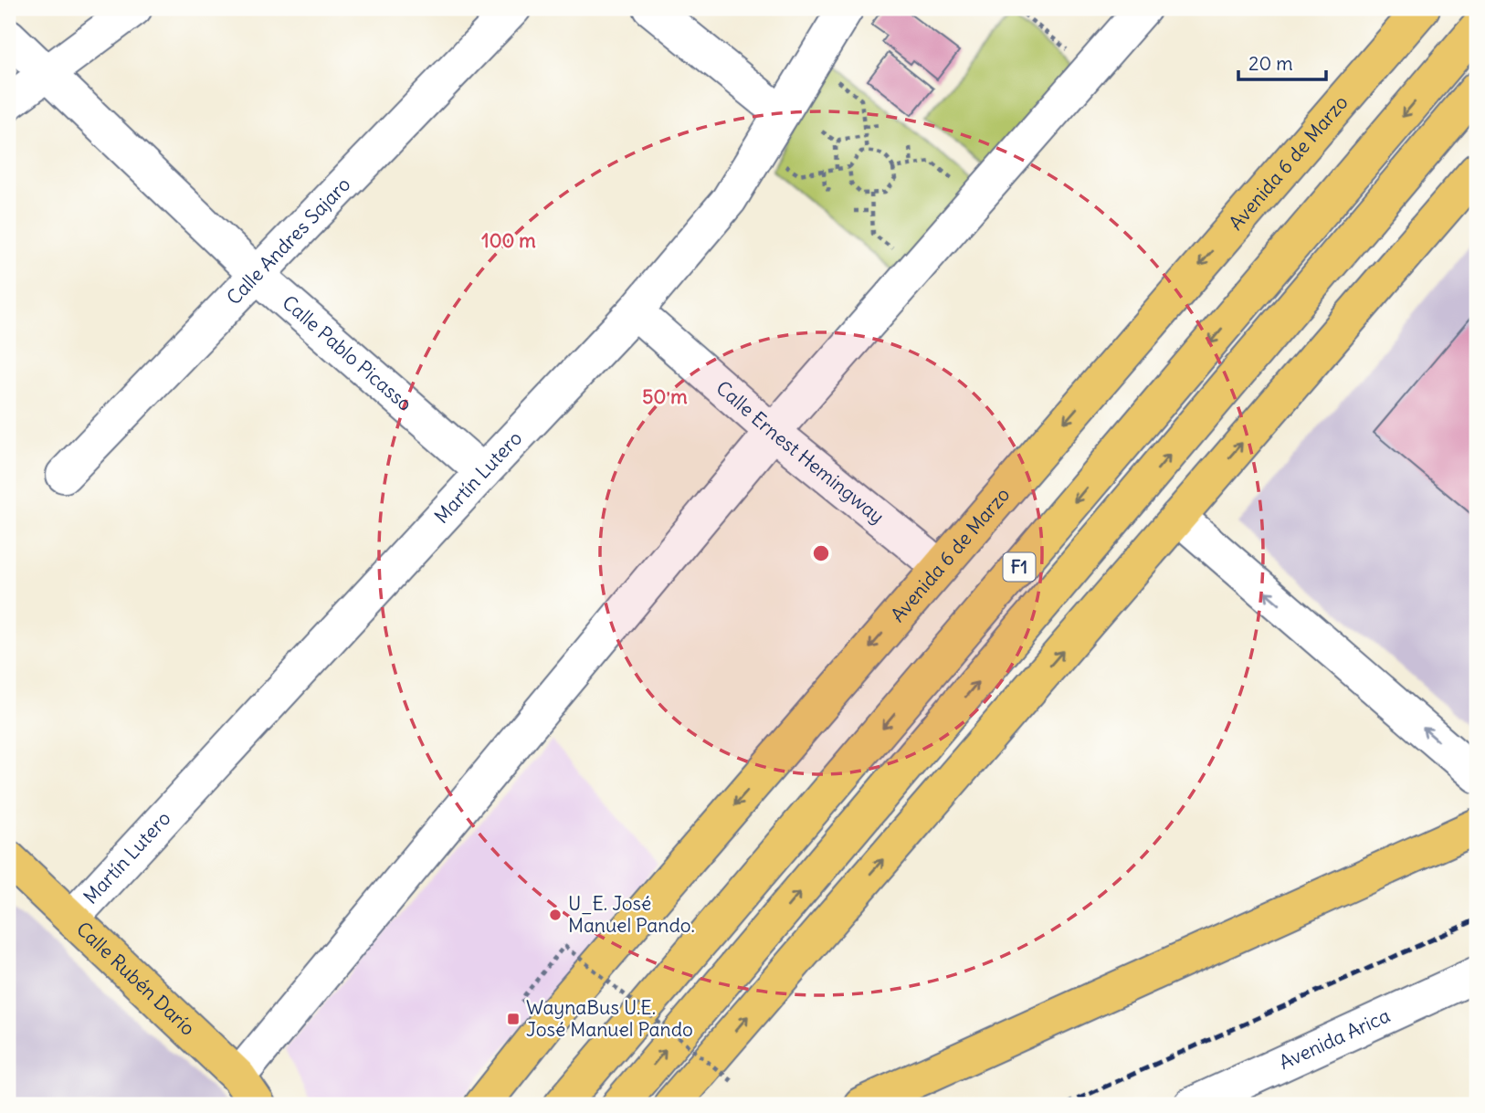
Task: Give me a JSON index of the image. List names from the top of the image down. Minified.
{"streets":{"main road":["Avenida 6 de Marzo","F1","Calle Rubén Darío"],"street":["Calle Andres Sajaro","Calle Pablo Picasso","Calle Ernest Hemingway","Martín Lutero","Avenida Arica"]},"crossings":[["Avenida 6 de Marzo","Calle Ernest Hemingway"],["Calle Andres Sajaro","Calle Pablo Picasso"],["Calle Pablo Picasso","Martín Lutero"],["Calle Ernest Hemingway","Martín Lutero"],["Martín Lutero","Calle Rubén Darío"]],"places":{"other":["U_E. José Manuel Pando."],"transit":["WaynaBus U.E. José Manuel Pando"]},"scale_bar":"20 m","rings":["100 m","50 m"]}
